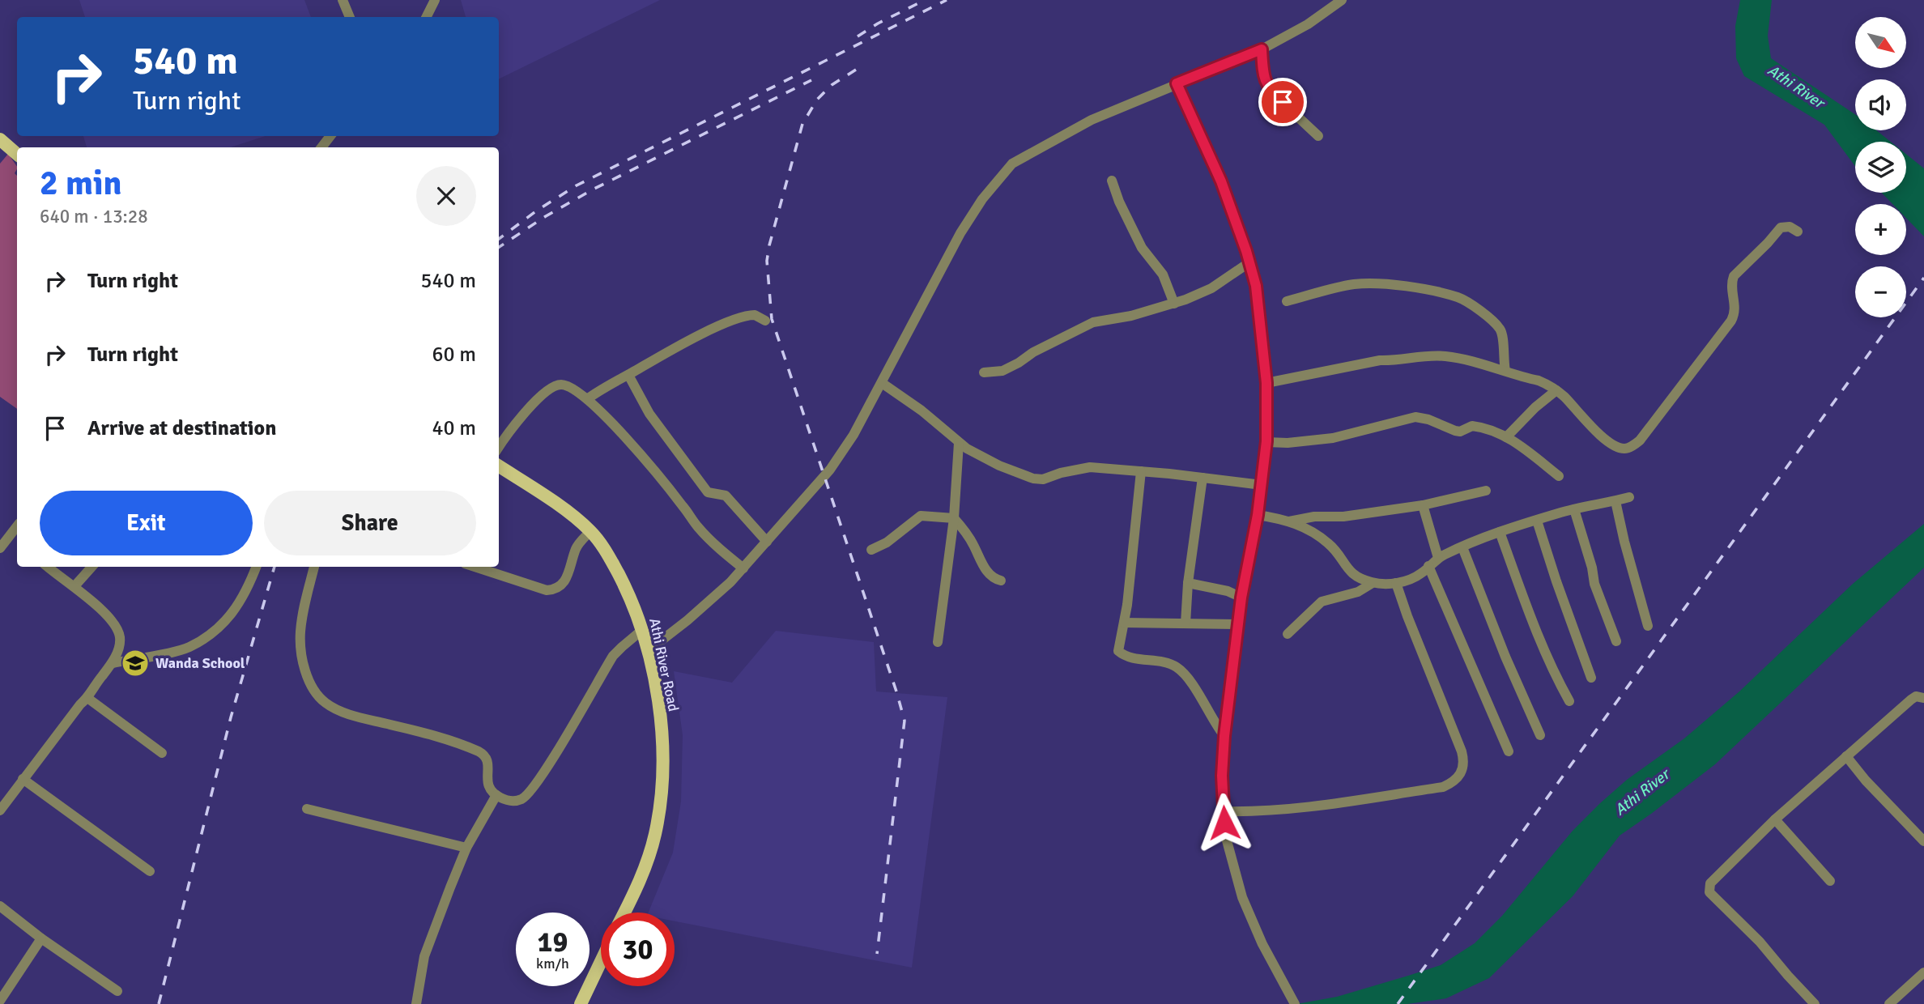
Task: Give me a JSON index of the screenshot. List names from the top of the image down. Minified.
{"streets":{"main road":["Athi River Road"]},"water":["Athi River"],"places":{"school or university":["Wanda School"]},"north":"bottom right","page":{"map_buttons":["+","−"],"turn":["540 m","Turn right"],"heading":["2 min","640 m · 13:28"],"list":[{"name":"Turn right","value":"540 m"},{"name":"Turn right","value":"60 m"},{"name":"Arrive at destination","value":"40 m"}],"buttons":["Exit","Share"],"speed":"19 km/h","limit":"30"}}
